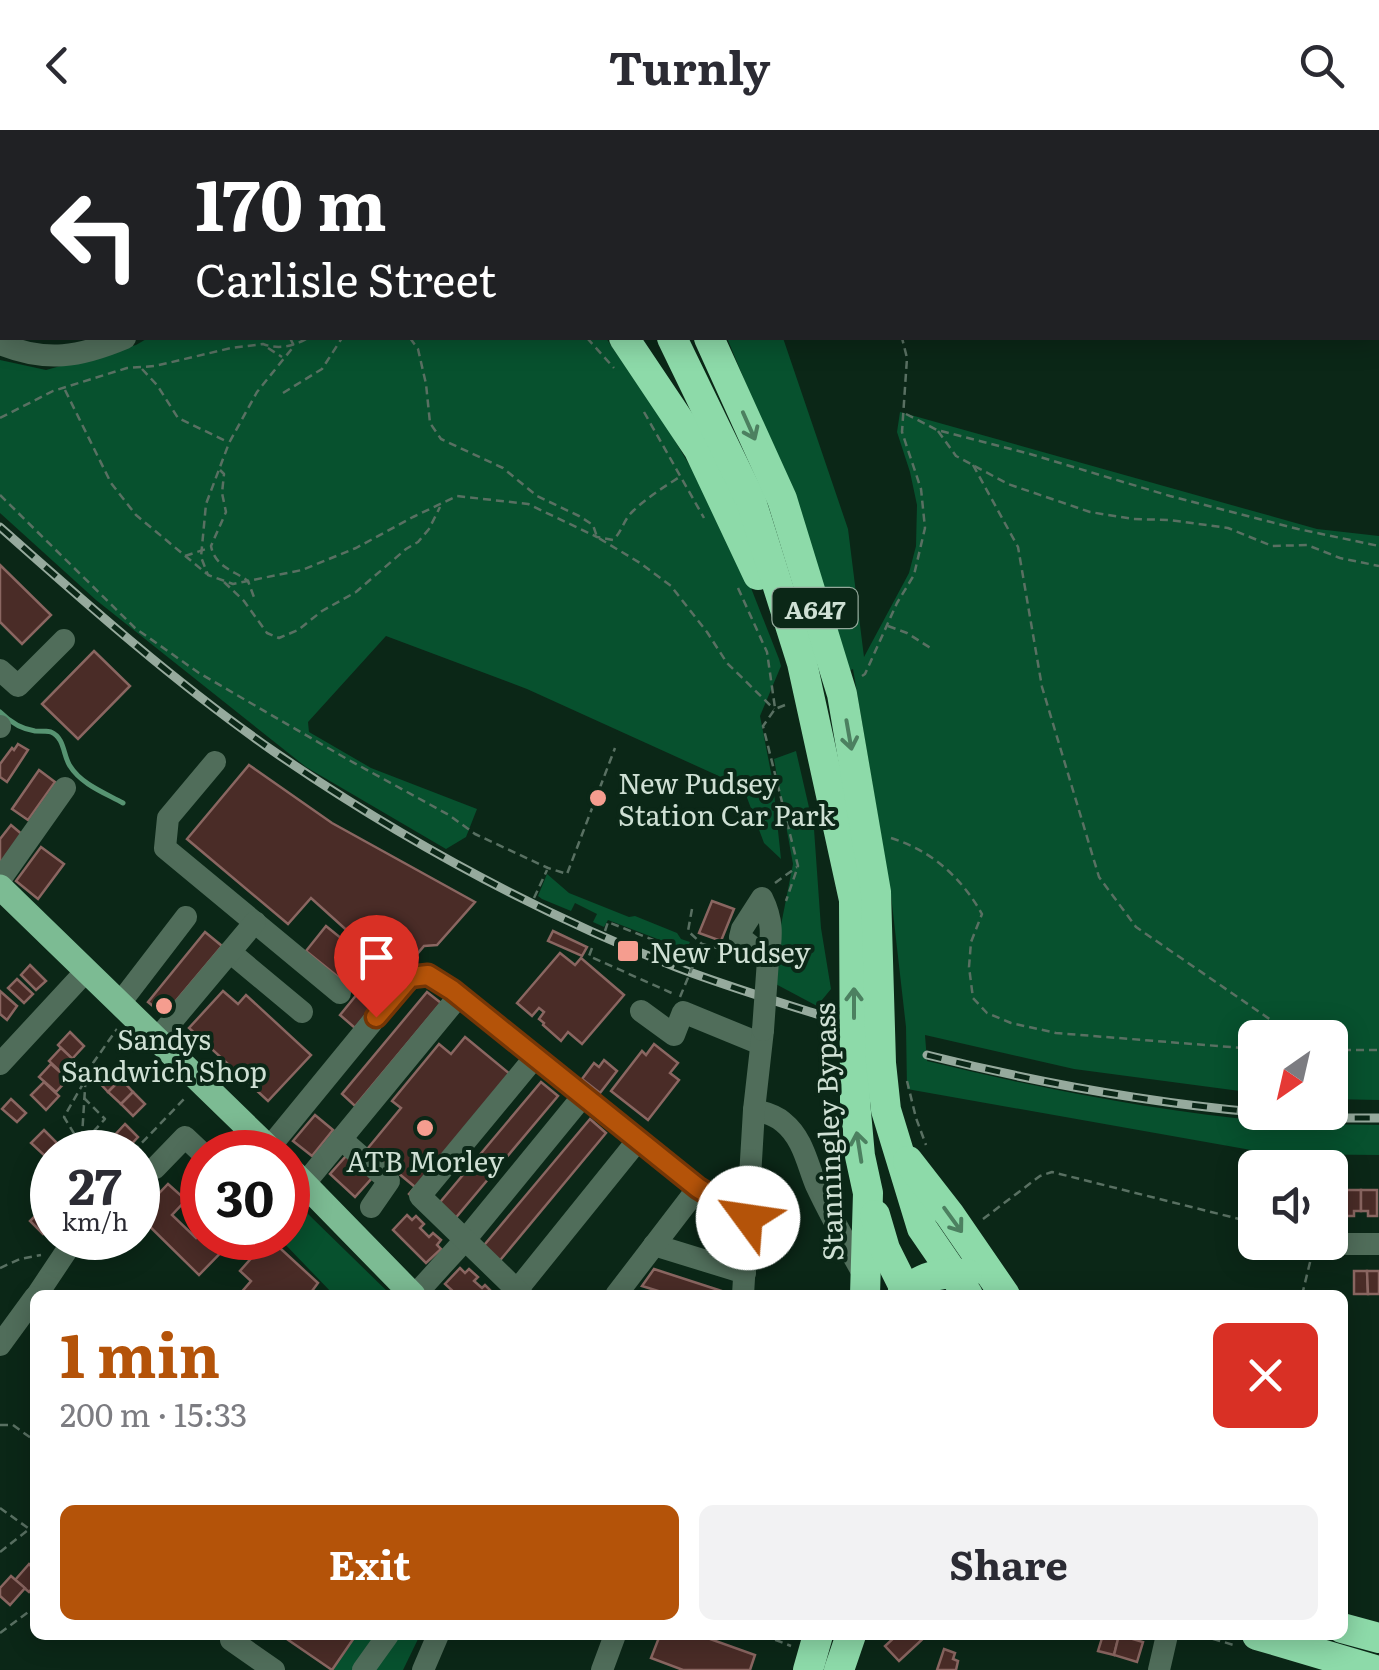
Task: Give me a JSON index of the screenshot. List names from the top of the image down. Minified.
{"streets":{"highway":["A647","Stanningley Bypass"]},"crossings":[["A647","Stanningley Bypass"]],"places":{"other":["New Pudsey Station Car Park","Sandys Sandwich Shop","ATB Morley"],"transit":["New Pudsey"]},"north":"bottom left","page":{"header":"Turnly","turn":["170 m","Carlisle Street"],"speed":"27 km/h","limit":"30","heading":["1 min","200 m · 15:33"],"buttons":["Exit","Share"]}}
